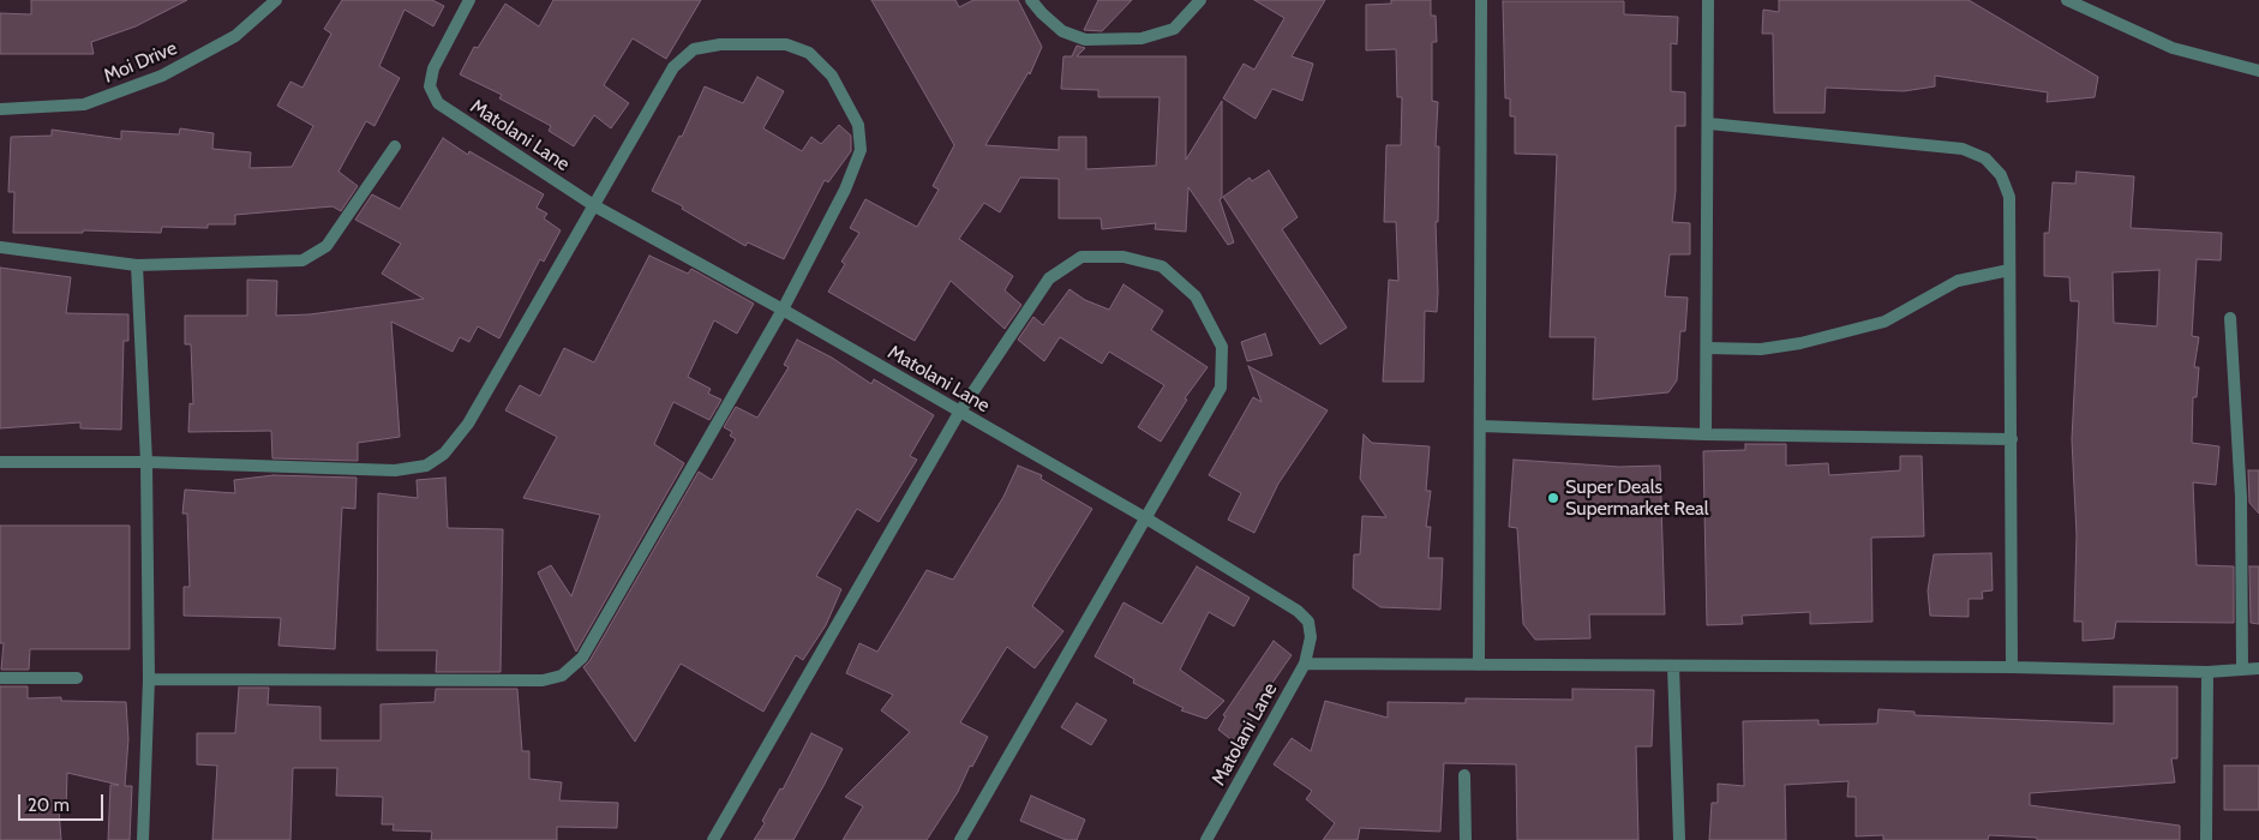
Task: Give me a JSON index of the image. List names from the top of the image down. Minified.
{"streets":{"street":["Moi Drive","Matolani Lane"]},"places":["Super Deals Supermarket Real"],"scale_bar":"20 m"}
